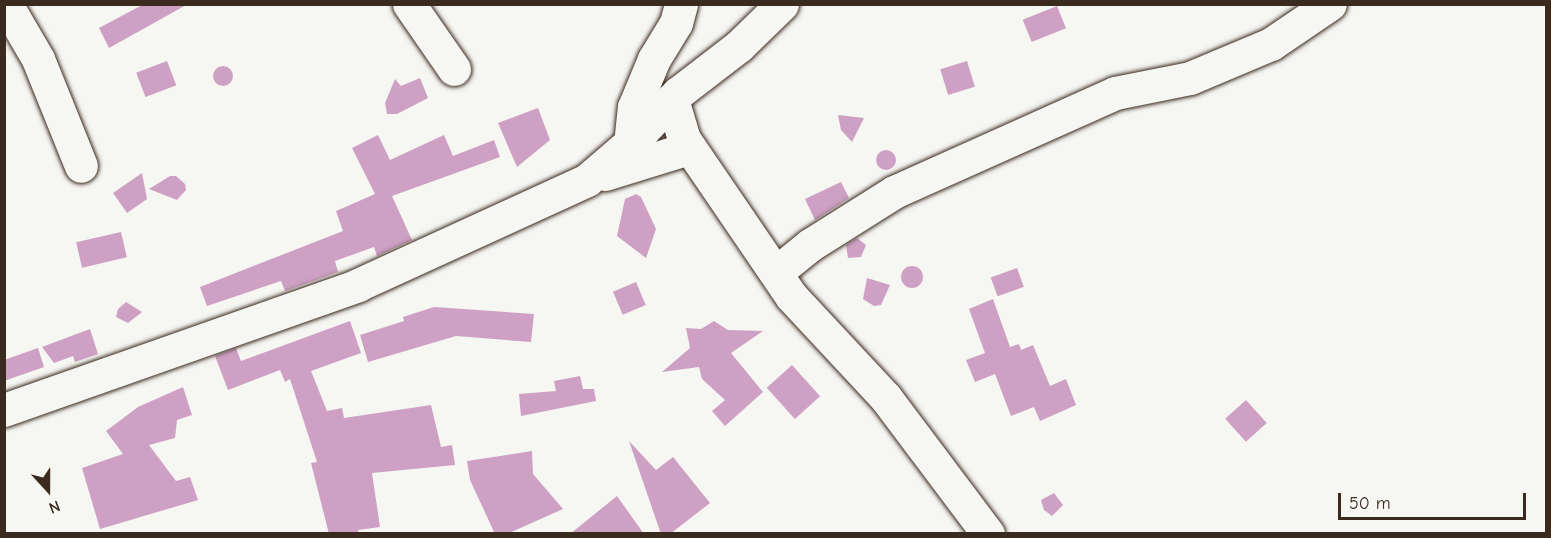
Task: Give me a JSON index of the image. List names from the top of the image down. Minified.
{"scale_bar":"50 m","north":"bottom"}
